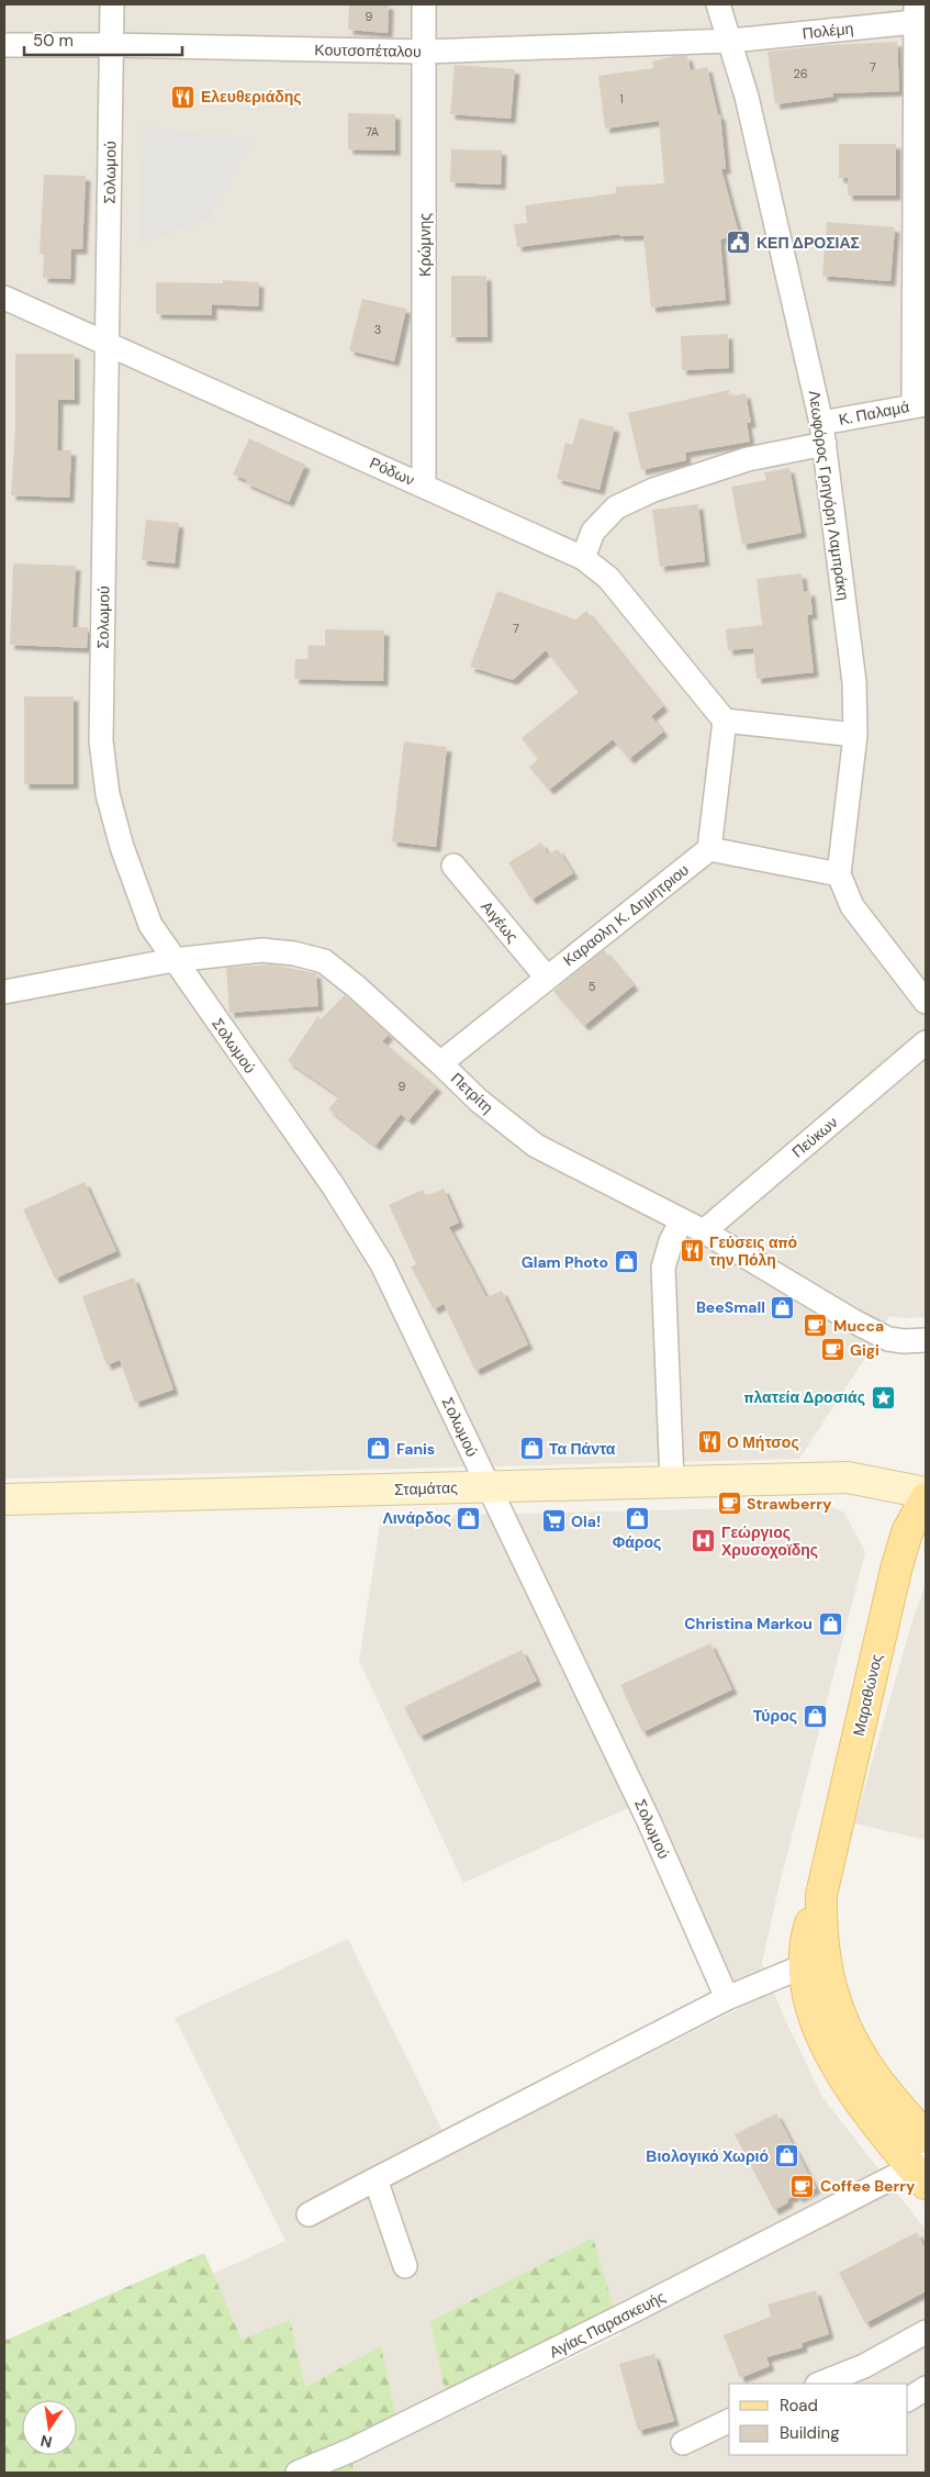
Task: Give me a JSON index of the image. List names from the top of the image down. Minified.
{"streets":{"main road":["Μαραθώνος"],"street":["Πολέμη","Κουτσοπέταλου","Σολωμού","Κρώμνης","Κ. Παλαμά","Ρόδων","Λεωφόρος Γρηγόρη Λαμπράκη","Καραολη Κ. Δημητριου","Αιγέως","Πετρίτη","Πεύκων","Σταμάτας","Αγίας Παρασκευής"]},"crossings":[["Πολέμη","Κουτσοπέταλου"],["Πολέμη","Λεωφόρος Γρηγόρη Λαμπράκη"],["Κουτσοπέταλου","Σολωμού"],["Κουτσοπέταλου","Κρώμνης"],["Κουτσοπέταλου","Λεωφόρος Γρηγόρη Λαμπράκη"],["Σολωμού","Ρόδων"],["Σολωμού","Πετρίτη"],["Σολωμού","Σταμάτας"],["Κρώμνης","Ρόδων"],["Κ. Παλαμά","Ρόδων"],["Κ. Παλαμά","Λεωφόρος Γρηγόρη Λαμπράκη"],["Καραολη Κ. Δημητριου","Αιγέως"],["Καραολη Κ. Δημητριου","Πετρίτη"],["Πετρίτη","Πεύκων"],["Μαραθώνος","Αγίας Παρασκευής"]],"places":{"restaurant":["Ελευθεριάδης","Γεύσεις από την Πόλη","Ο Μήτσος"],"public building":["ΚΕΠ ΔΡΟΣΙΑΣ"],"shop":["Glam Photo","BeeSmall","Fanis","Τα Πάντα","Λινάρδος","Φάρος","Christina Markou","Τύρος","Βιολογικό Χωριό"],"cafe":["Mucca","Gigi","Strawberry","Coffee Berry"],"place":["πλατεία Δροσιάς"],"supermarket":["Ola!"],"hospital":["Γεώργιος Χρυσοχοϊδης"]},"house_numbers":["9","7","26","1","7A","3","7","5","9"],"legend":["Road","Building"],"scale_bar":"50 m","north":"bottom"}
